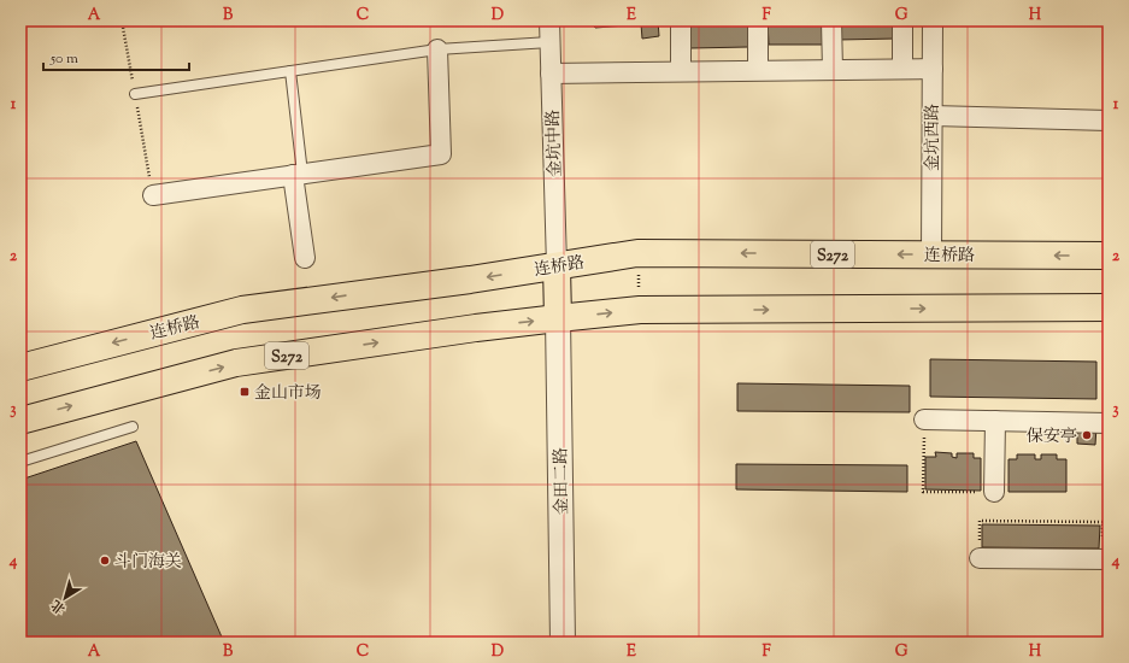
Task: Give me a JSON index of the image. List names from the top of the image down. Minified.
{"streets":{"main road":["S272","连桥路"],"street":["金坑西路","金坑中路","金田二路"]},"crossings":[["金坑西路","连桥路"],["金坑中路","连桥路"],["S272","金田二路"]],"places":{"transit":["金山市场"],"other":["保安亭","斗门海关"]},"scale_bar":"50 m","north":"bottom left","grid":{"columns":["A","B","C","D","E","F","G","H"],"rows":["1","2","3","4"]}}
